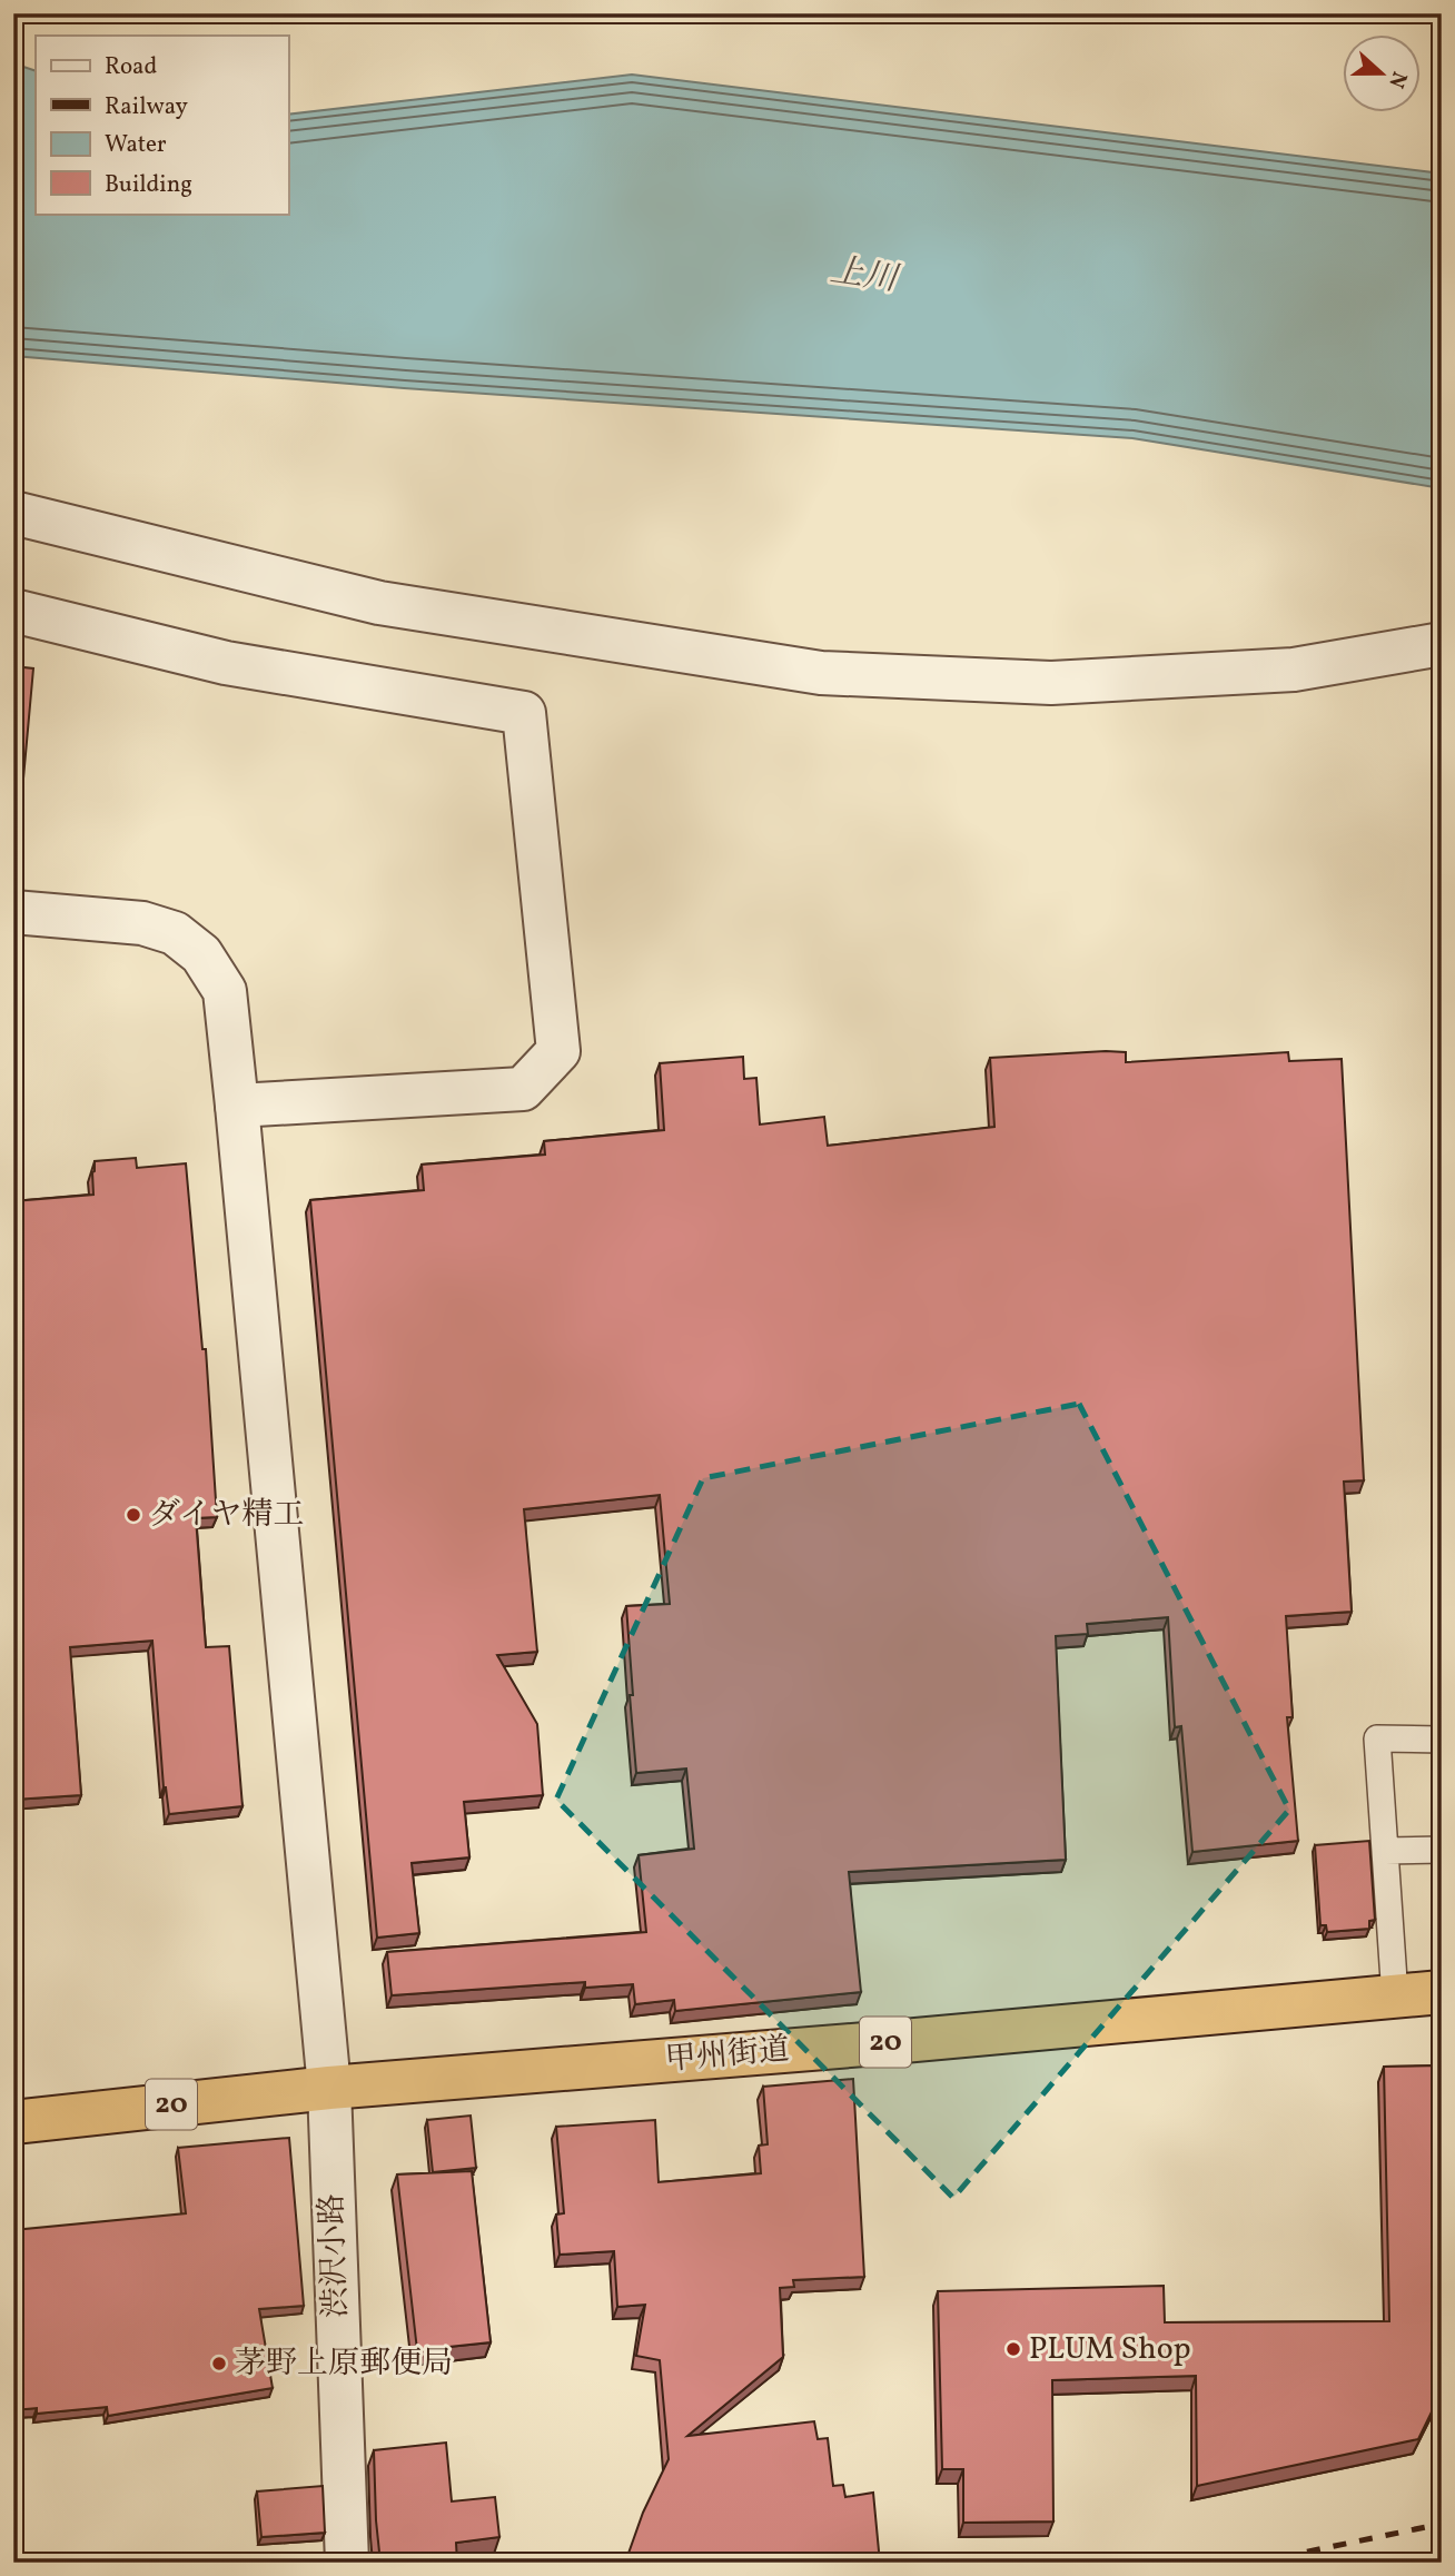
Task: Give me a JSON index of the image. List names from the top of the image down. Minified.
{"streets":{"highway":["20","甲州街道"],"street":["渋沢小路"]},"crossings":[["甲州街道","渋沢小路"]],"water":["上川"],"places":["ダイヤ精工","PLUM Shop","茅野上原郵便局"],"legend":["Road","Railway","Water","Building"],"north":"right"}
